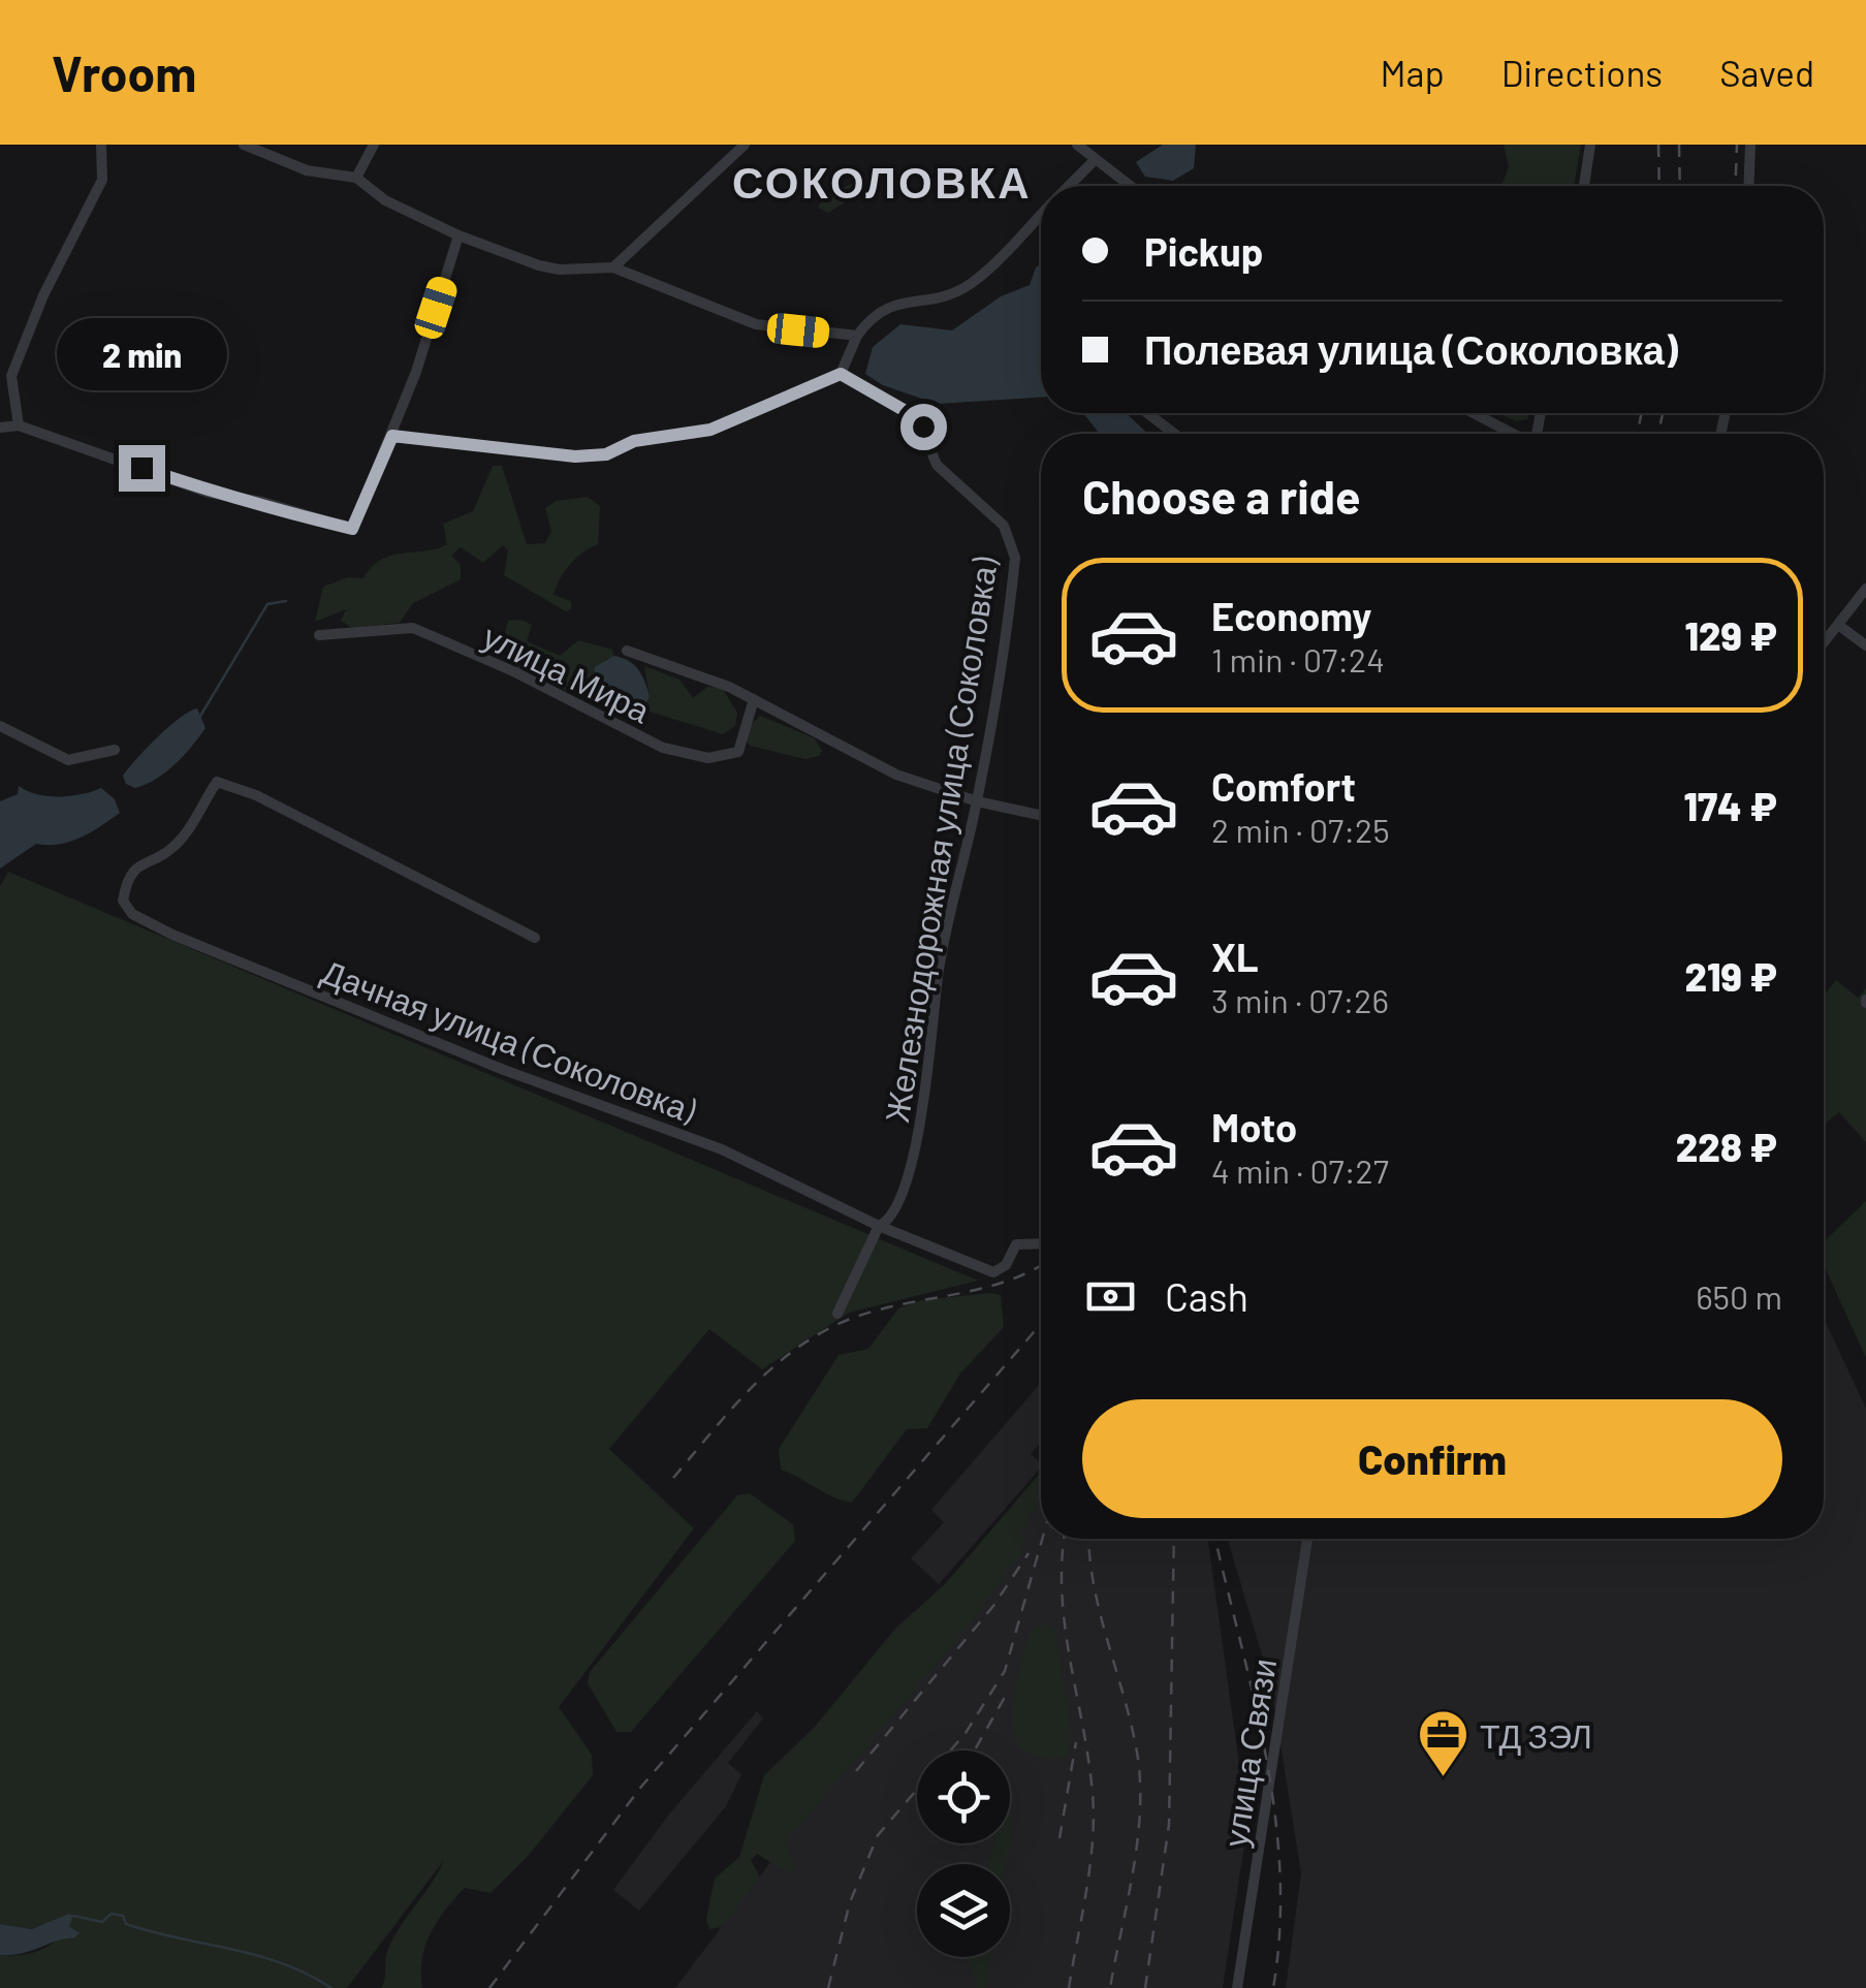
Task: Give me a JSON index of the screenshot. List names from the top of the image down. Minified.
{"streets":{"street":["улица Мира","Железнодорожная улица (Соколовка)","Дачная улица (Соколовка)","улица Связи"]},"crossings":[["улица Мира","Железнодорожная улица (Соколовка)"],["Железнодорожная улица (Соколовка)","Дачная улица (Соколовка)"]],"districts":["СОКОЛОВКА"],"places":{"office":["ТД ЗЭЛ"]},"page":{"header":"Vroom","nav":["Map","Directions","Saved"],"banner":["Pickup","Полевая улица (Соколовка)"],"bubble":"2 min","heading":"Choose a ride","list":[{"name":"Economy","note":"1 min · 07:24","value":"129 ₽"},{"name":"Comfort","note":"2 min · 07:25","value":"174 ₽"},{"name":"XL","note":"3 min · 07:26","value":"219 ₽"},{"name":"Moto","note":"4 min · 07:27","value":"228 ₽"}],"pay":["Cash","650 m"],"buttons":"Confirm"}}
